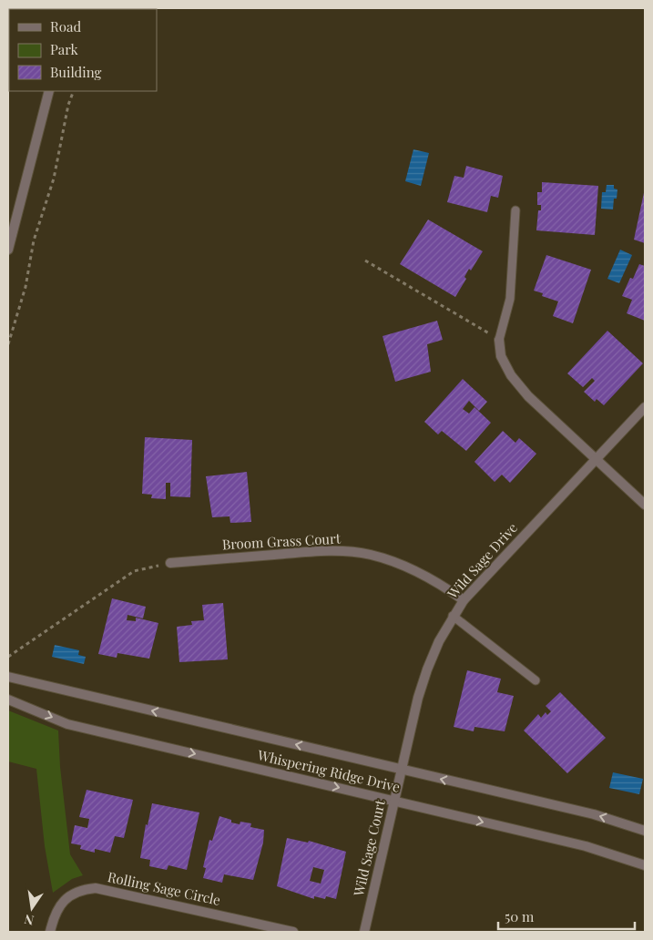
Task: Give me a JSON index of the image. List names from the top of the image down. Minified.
{"streets":{"street":["Broom Grass Court","Wild Sage Drive","Whispering Ridge Drive","Wild Sage Court","Rolling Sage Circle"]},"crossings":[["Broom Grass Court","Wild Sage Drive"],["Wild Sage Drive","Whispering Ridge Drive"],["Wild Sage Drive","Wild Sage Court"],["Whispering Ridge Drive","Wild Sage Court"]],"legend":["Road","Park","Building"],"scale_bar":"50 m","north":"bottom"}
